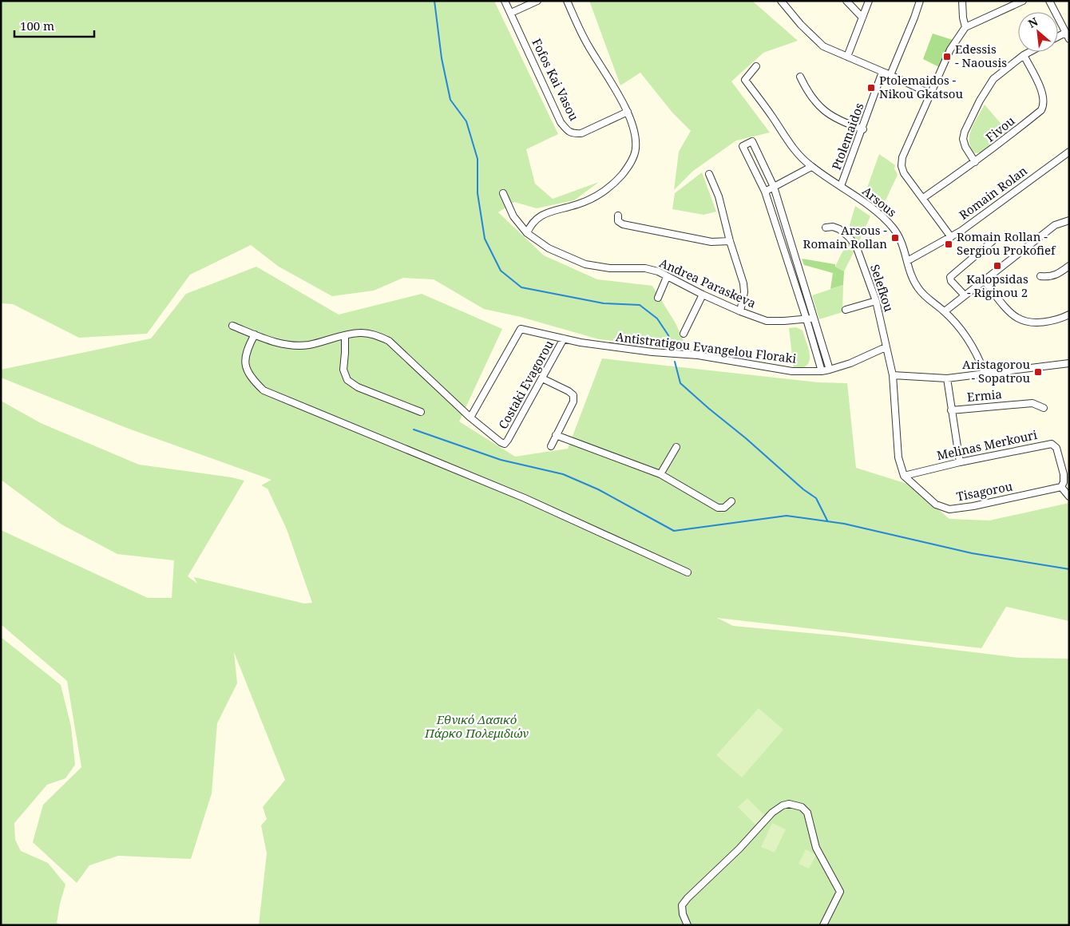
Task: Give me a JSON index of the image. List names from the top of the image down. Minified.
{"streets":{"street":["Fofos Kai Vasou","Fivou","Ptolemaidos","Romain Rolan","Arsous","Andrea Paraskeva","Selefkou","Antistratigou Evangelou Floraki","Costaki Evagorou","Ermia","Melinas Merkouri","Tisagorou"]},"crossings":[["Ptolemaidos","Arsous"],["Romain Rolan","Arsous"],["Selefkou","Antistratigou Evangelou Floraki"],["Antistratigou Evangelou Floraki","Costaki Evagorou"],["Melinas Merkouri","Tisagorou"]],"parks":["Εθνικό Δασικό Πάρκο Πολεμιδιών"],"places":{"transit":["Edessis - Naousis","Ptolemaidos - Nikou Gkatsou","Arsous - Romain Rollan","Romain Rollan - Sergiou Prokofief","Kalopsidas - Riginou 2","Aristagorou - Sopatrou"]},"scale_bar":"100 m","north":"top left"}
